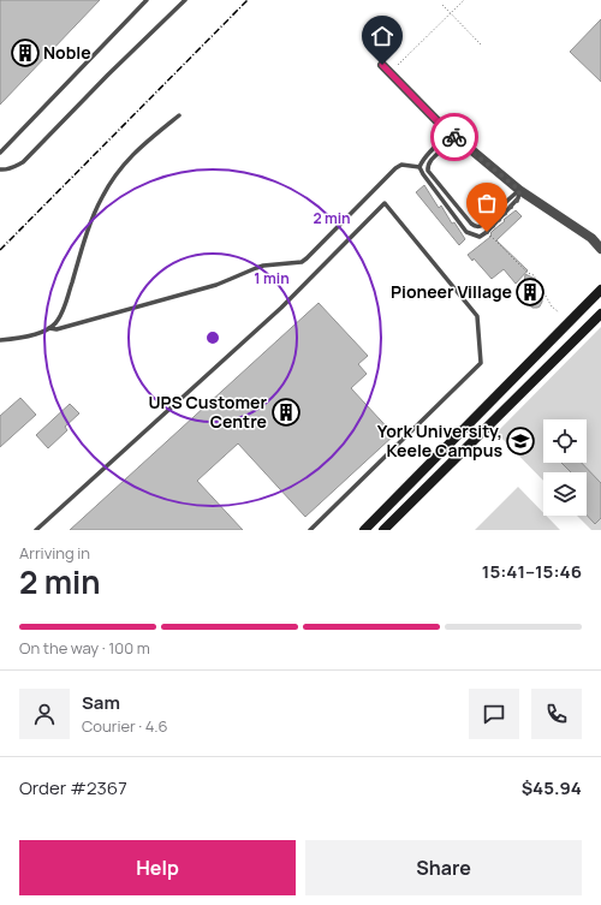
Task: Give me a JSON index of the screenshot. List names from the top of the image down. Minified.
{"places":{"building":["Noble","Pioneer Village","UPS Customer Centre"],"school or university":["York University, Keele Campus"]},"page":{"heading":["2 min","Arriving in","15:41–15:46"],"panel":["Sam","Courier · 4.6","Order #2367","$45.94"],"bar":"On the way · 100 m","buttons":["Help","Share"]},"rings":["2 min","1 min"]}
